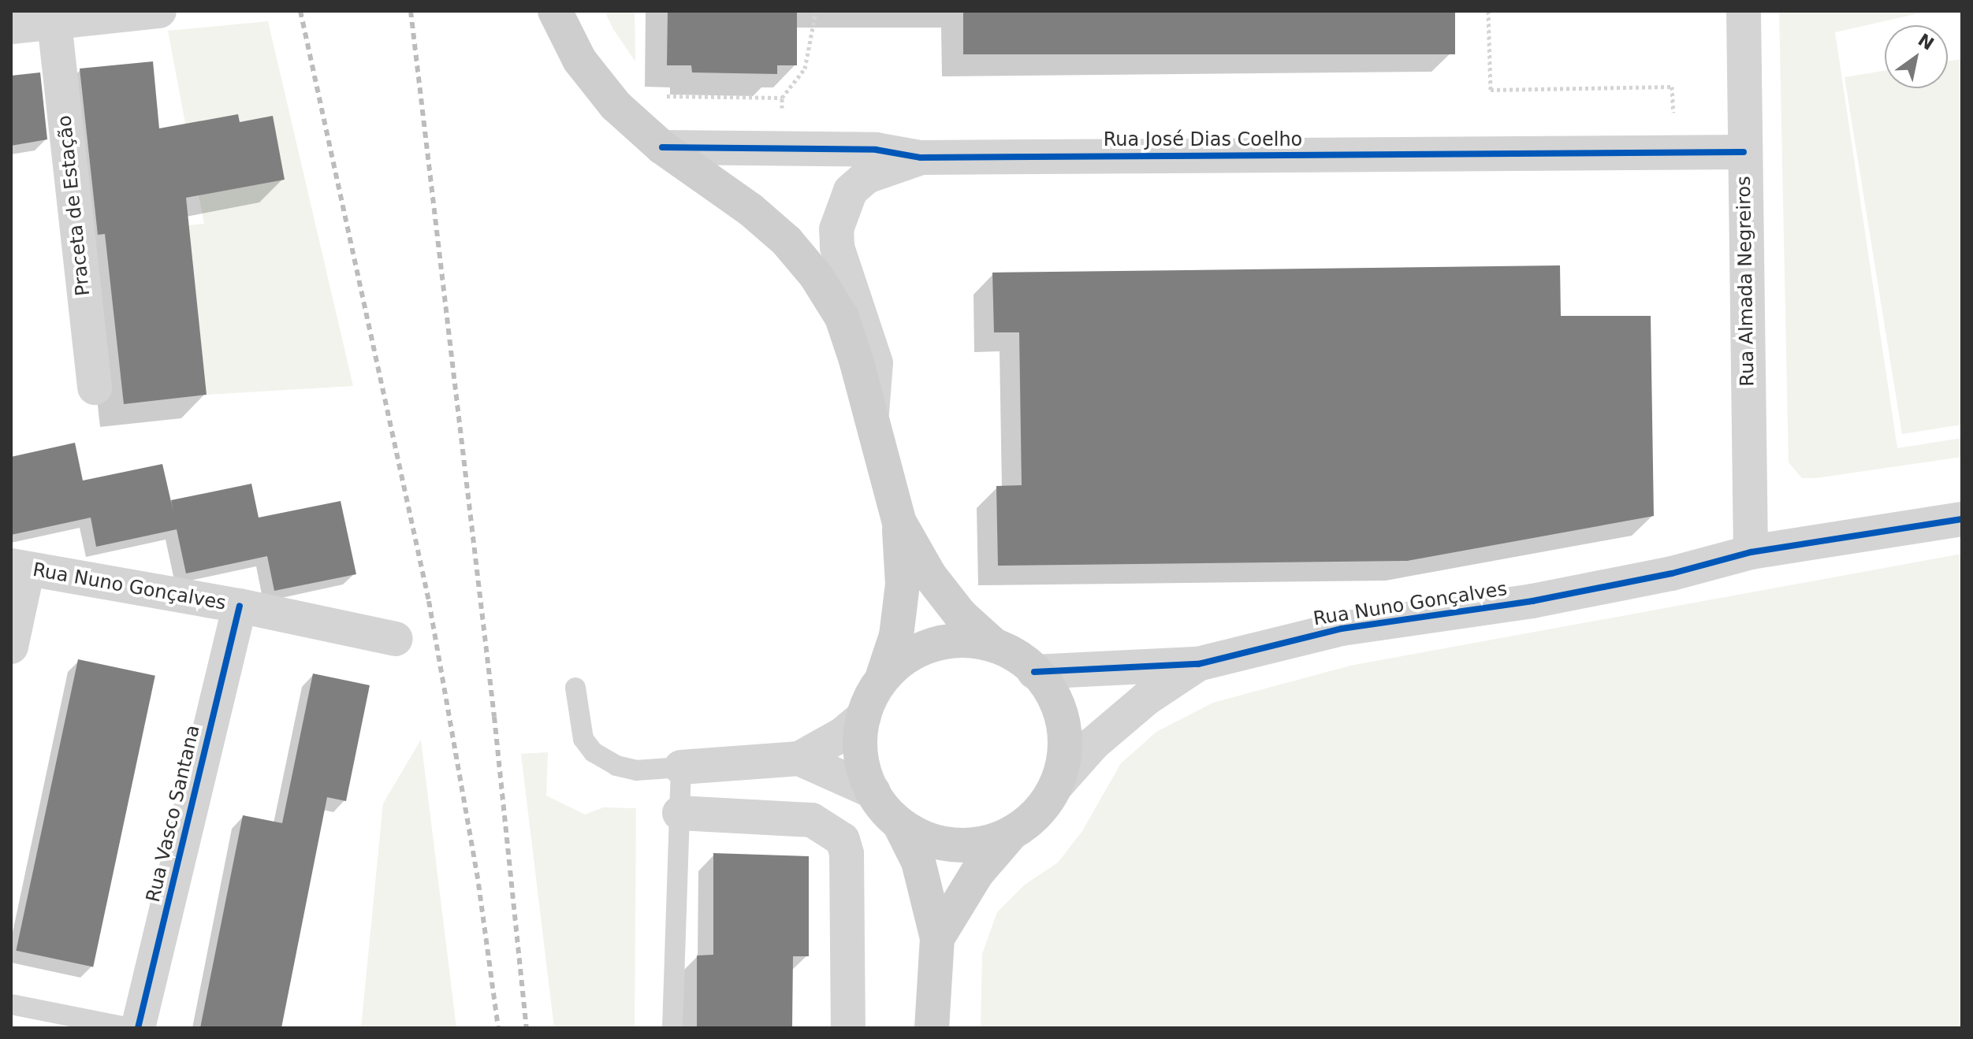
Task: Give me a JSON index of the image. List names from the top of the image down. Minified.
{"streets":{"street":["Rua José Dias Coelho","Praceta de Estação","Rua Almada Negreiros","Rua Nuno Gonçalves","Rua Vasco Santana"]},"crossings":[["Rua José Dias Coelho","Rua Almada Negreiros"],["Rua Almada Negreiros","Rua Nuno Gonçalves"],["Rua Nuno Gonçalves","Rua Vasco Santana"]],"north":"top right"}
